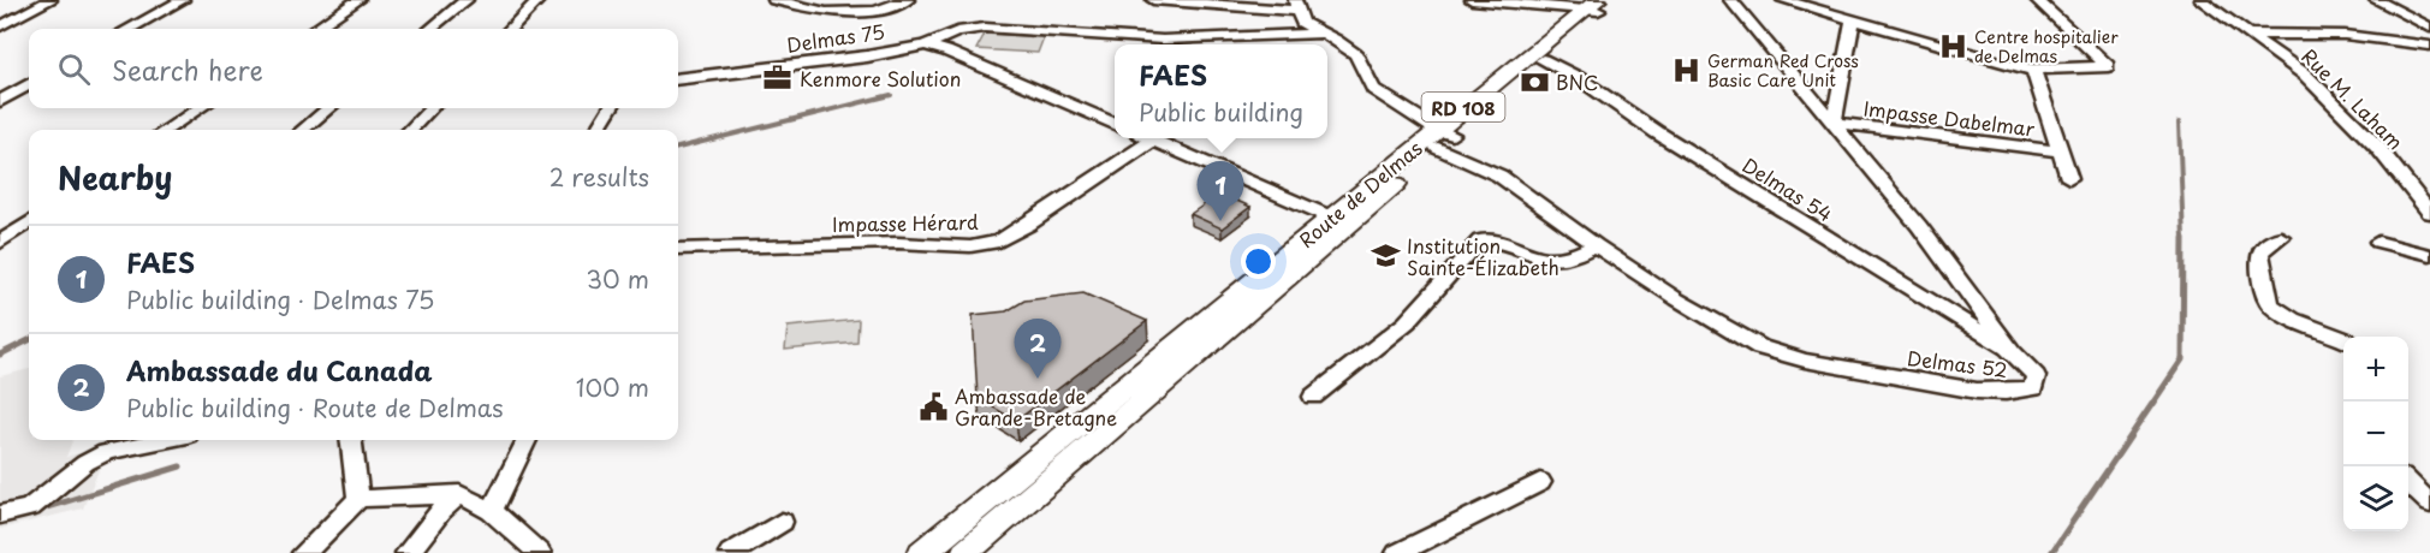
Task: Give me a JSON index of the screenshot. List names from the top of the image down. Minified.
{"streets":{"main road":["RD 108","Route de Delmas"],"street":["Delmas 75","Rue M. Laham","Impasse Dabelmar","Delmas 54","Impasse Hérard","Delmas 52"]},"crossings":[["Impasse Dabelmar","Delmas 52"],["Delmas 54","Route de Delmas"],["Delmas 54","Delmas 52"],["Route de Delmas","Delmas 52"]],"places":{"hospital":["Centre hospitalier de Delmas","German Red Cross Basic Care Unit"],"office":["Kenmore Solution"],"bank":["BNC"],"school or university":["Institution Sainte-Élizabeth"],"public building":["Ambassade de Grande-Bretagne"]},"page":{"search":"Search here","popup":["FAES","Public building"],"heading":["Nearby","2 results"],"pins":["1","2"],"list":[{"mark":"1","name":"FAES","note":"Public building · Delmas 75","value":"30 m"},{"mark":"2","name":"Ambassade du Canada","note":"Public building · Route de Delmas","value":"100 m"}],"map_buttons":["+","−"]}}
